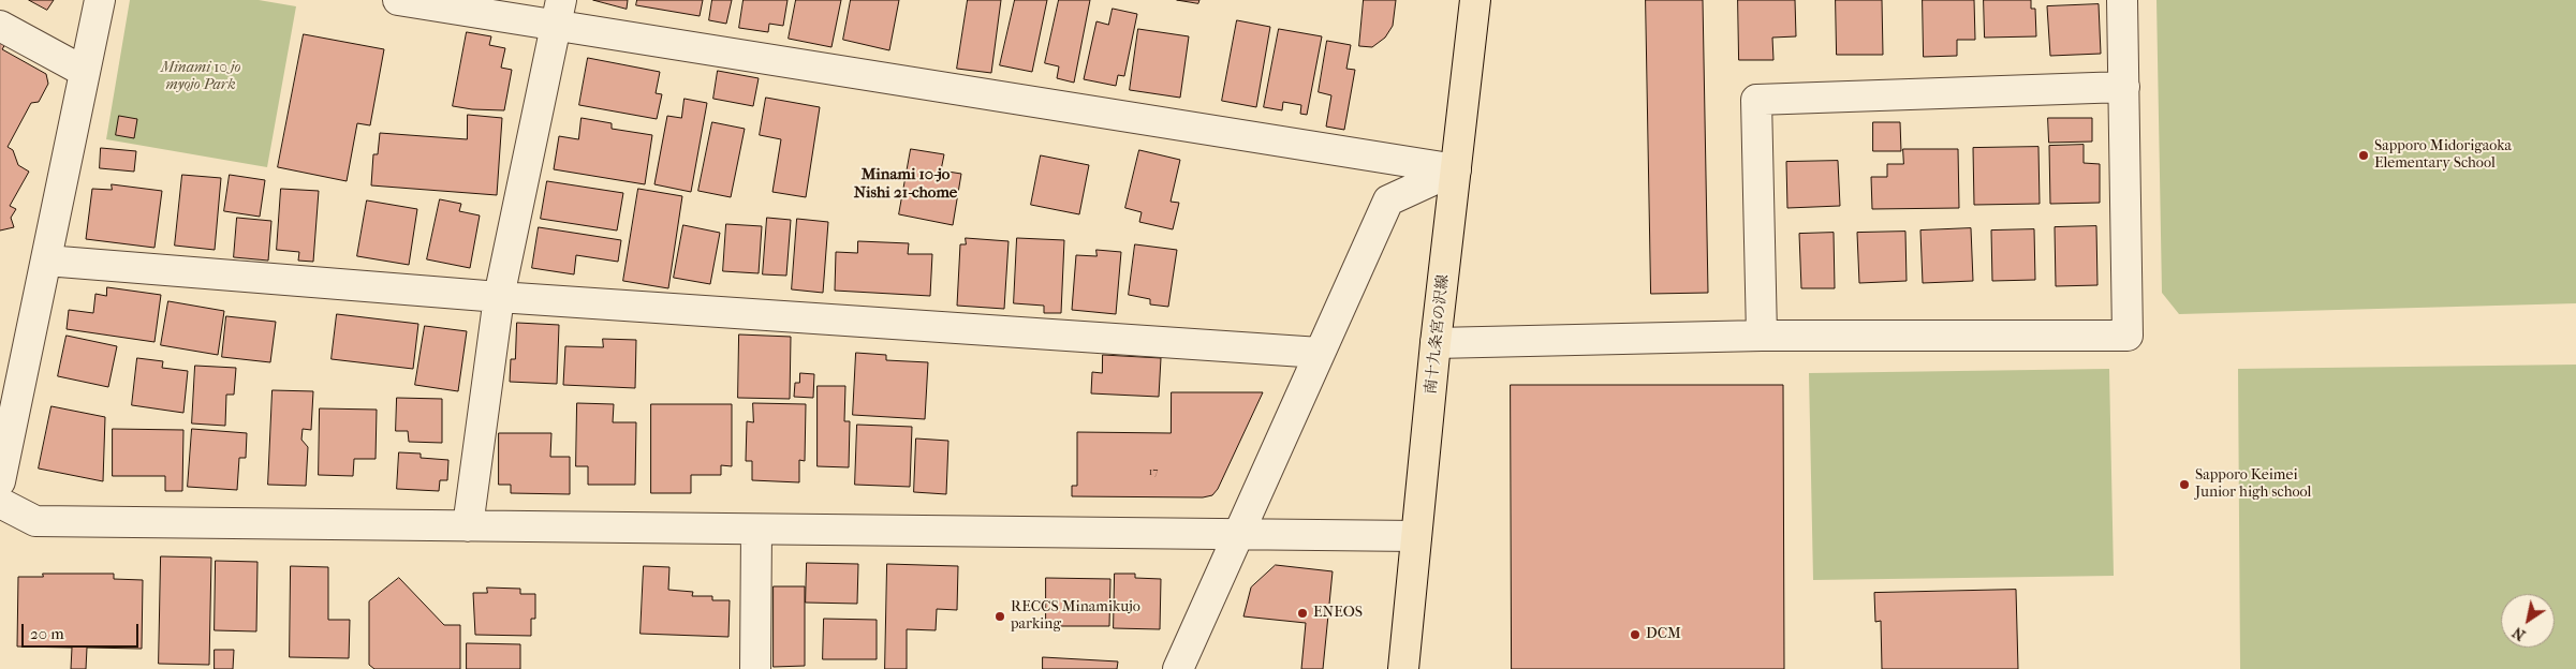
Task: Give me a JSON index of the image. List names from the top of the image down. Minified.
{"streets":{"main road":["南十九条宮の沢線"]},"districts":["Minami 10-jo Nishi 21-chome"],"parks":["Minami 10 jo myojo Park"],"places":["Sapporo Midorigaoka Elementary School","Sapporo Keimei Junior high school","ENEOS","RECCS Minamikujo parking","DCM"],"house_numbers":["17"],"scale_bar":"20 m","north":"bottom left"}
